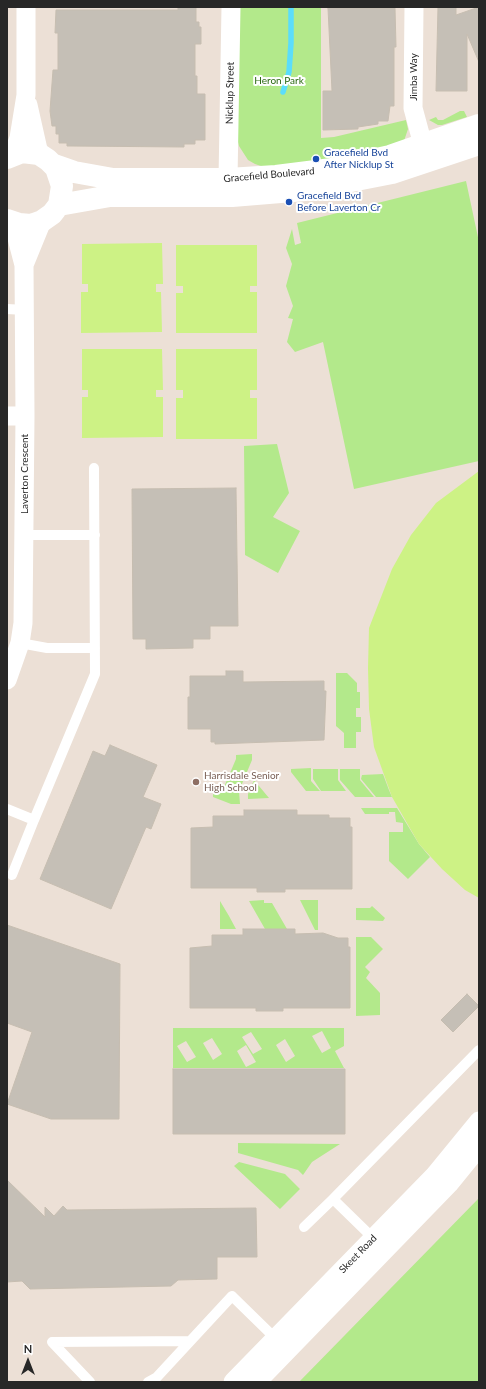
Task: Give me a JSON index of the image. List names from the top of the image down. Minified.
{"streets":{"street":["Jimba Way","Nicklup Street","Gracefield Boulevard","Laverton Crescent","Skeet Road"]},"crossings":[["Jimba Way","Gracefield Boulevard"],["Nicklup Street","Gracefield Boulevard"]],"parks":["Heron Park"],"places":["Gracefield Bvd After Nicklup St","Gracefield Bvd Before Laverton Cr","Harrisdale Senior High School"],"north":"top"}
